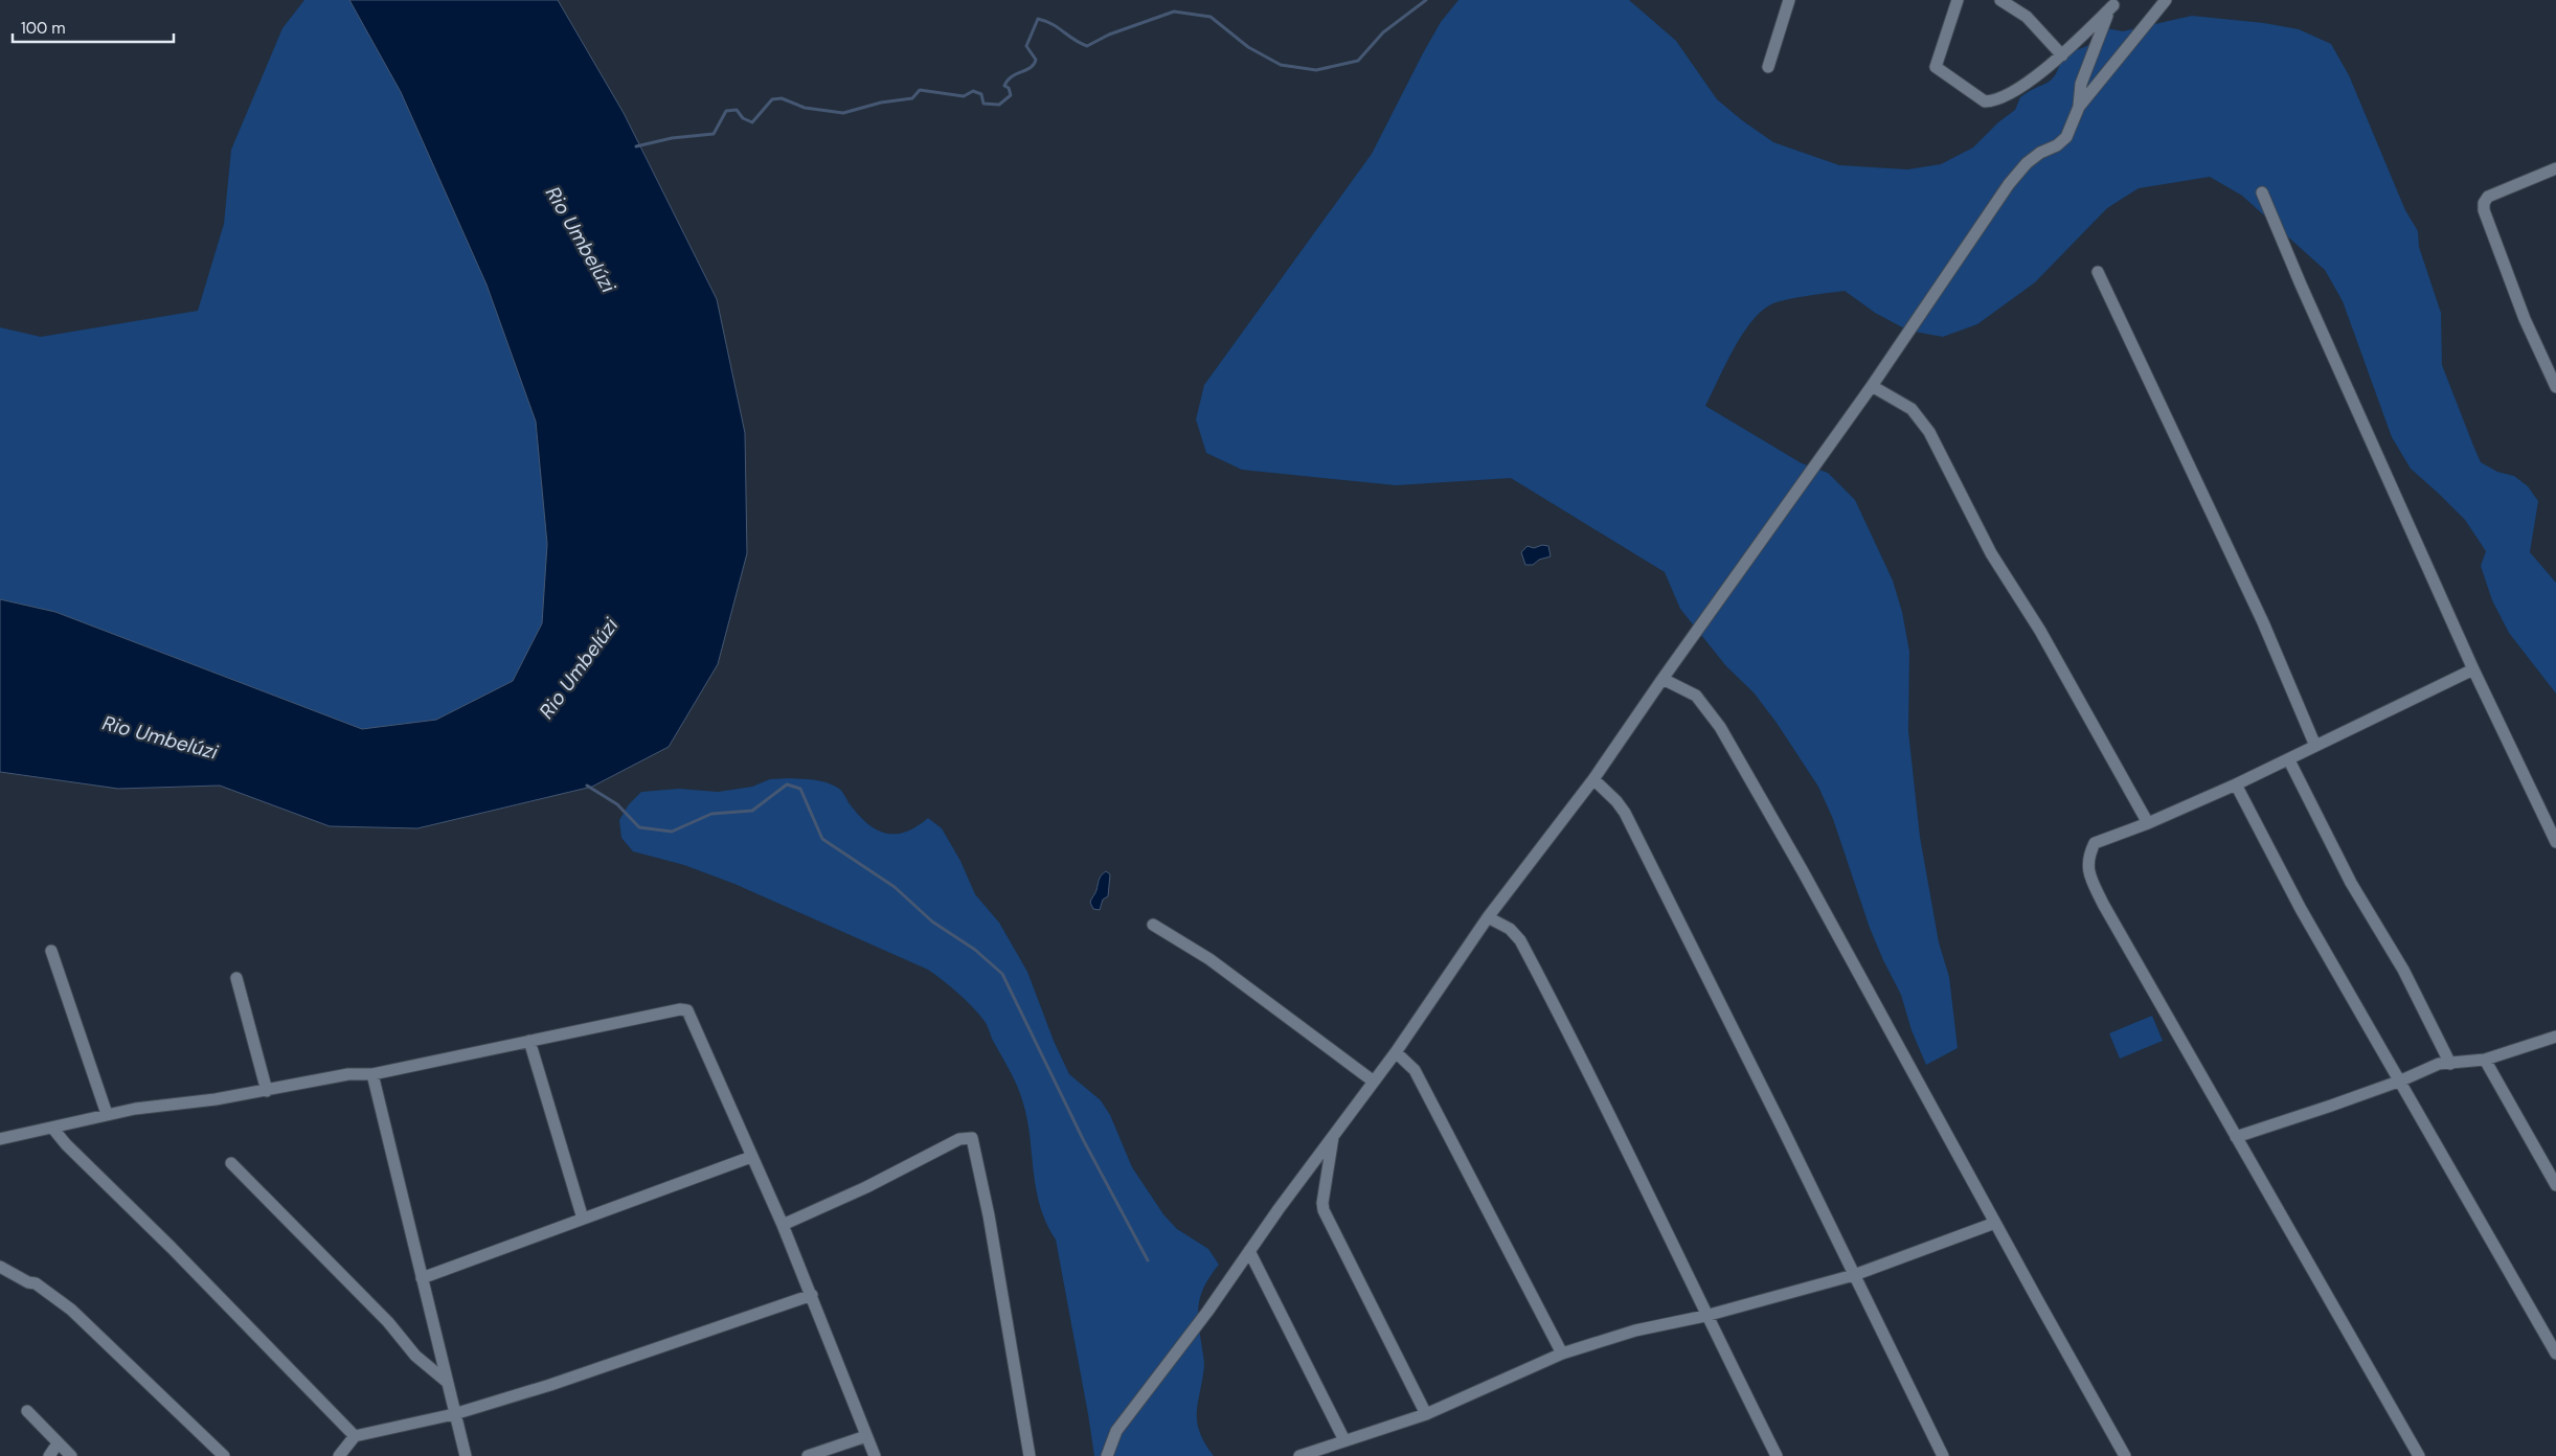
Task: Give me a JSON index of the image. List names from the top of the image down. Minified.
{"water":["Rio Umbelúzi"],"scale_bar":"100 m"}
